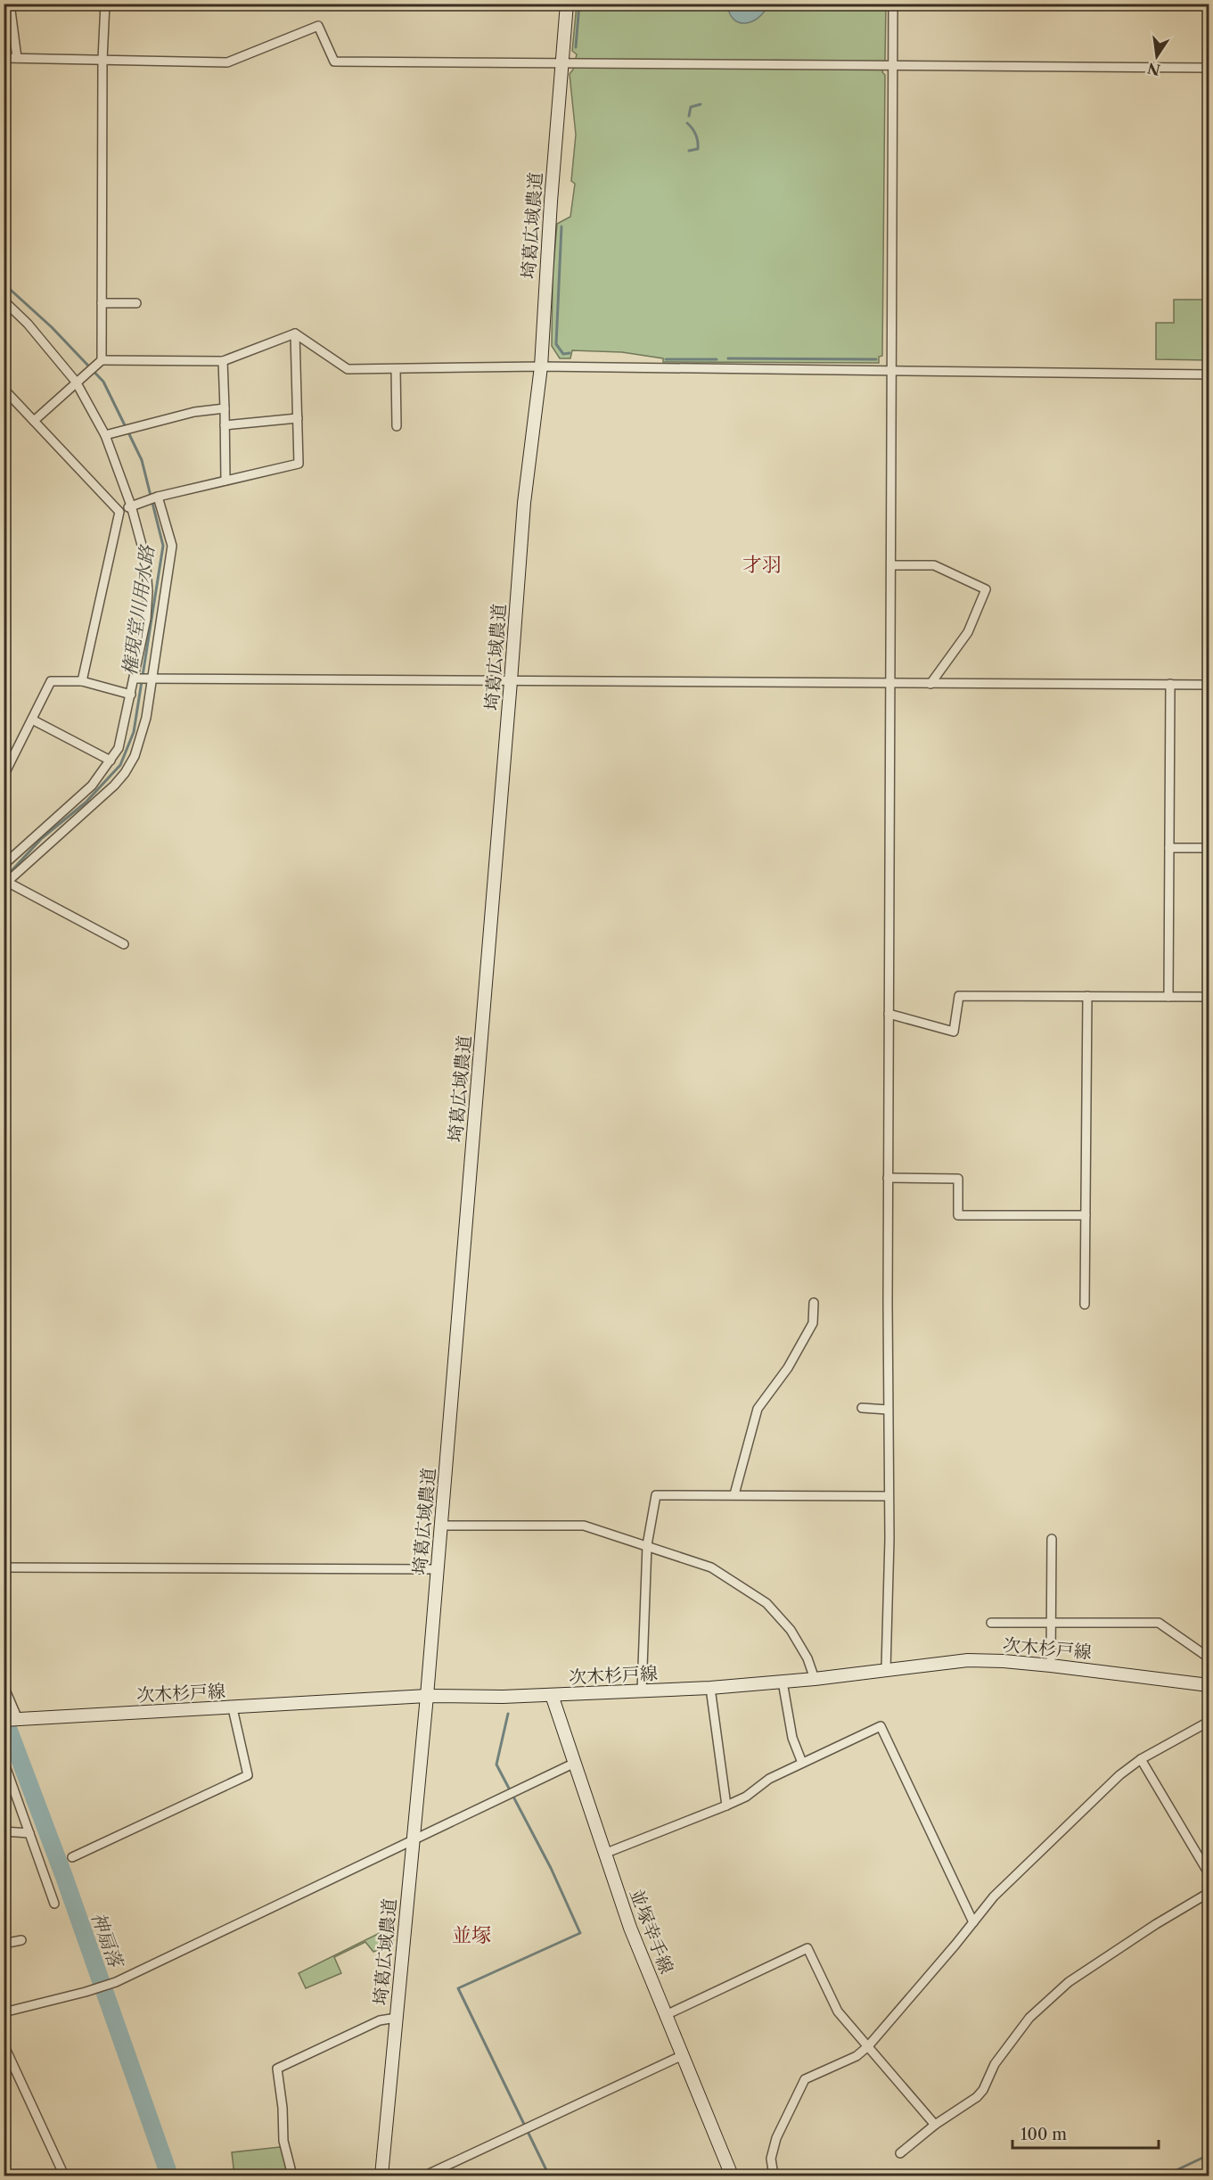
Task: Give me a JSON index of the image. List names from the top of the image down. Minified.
{"streets":{"street":["埼葛広域農道","次木杉戸線","並塚幸手線"]},"crossings":[["埼葛広域農道","次木杉戸線"],["次木杉戸線","並塚幸手線"]],"districts":["才羽","並塚"],"water":["権現堂川用水路","神扇落"],"scale_bar":"100 m","north":"bottom"}
